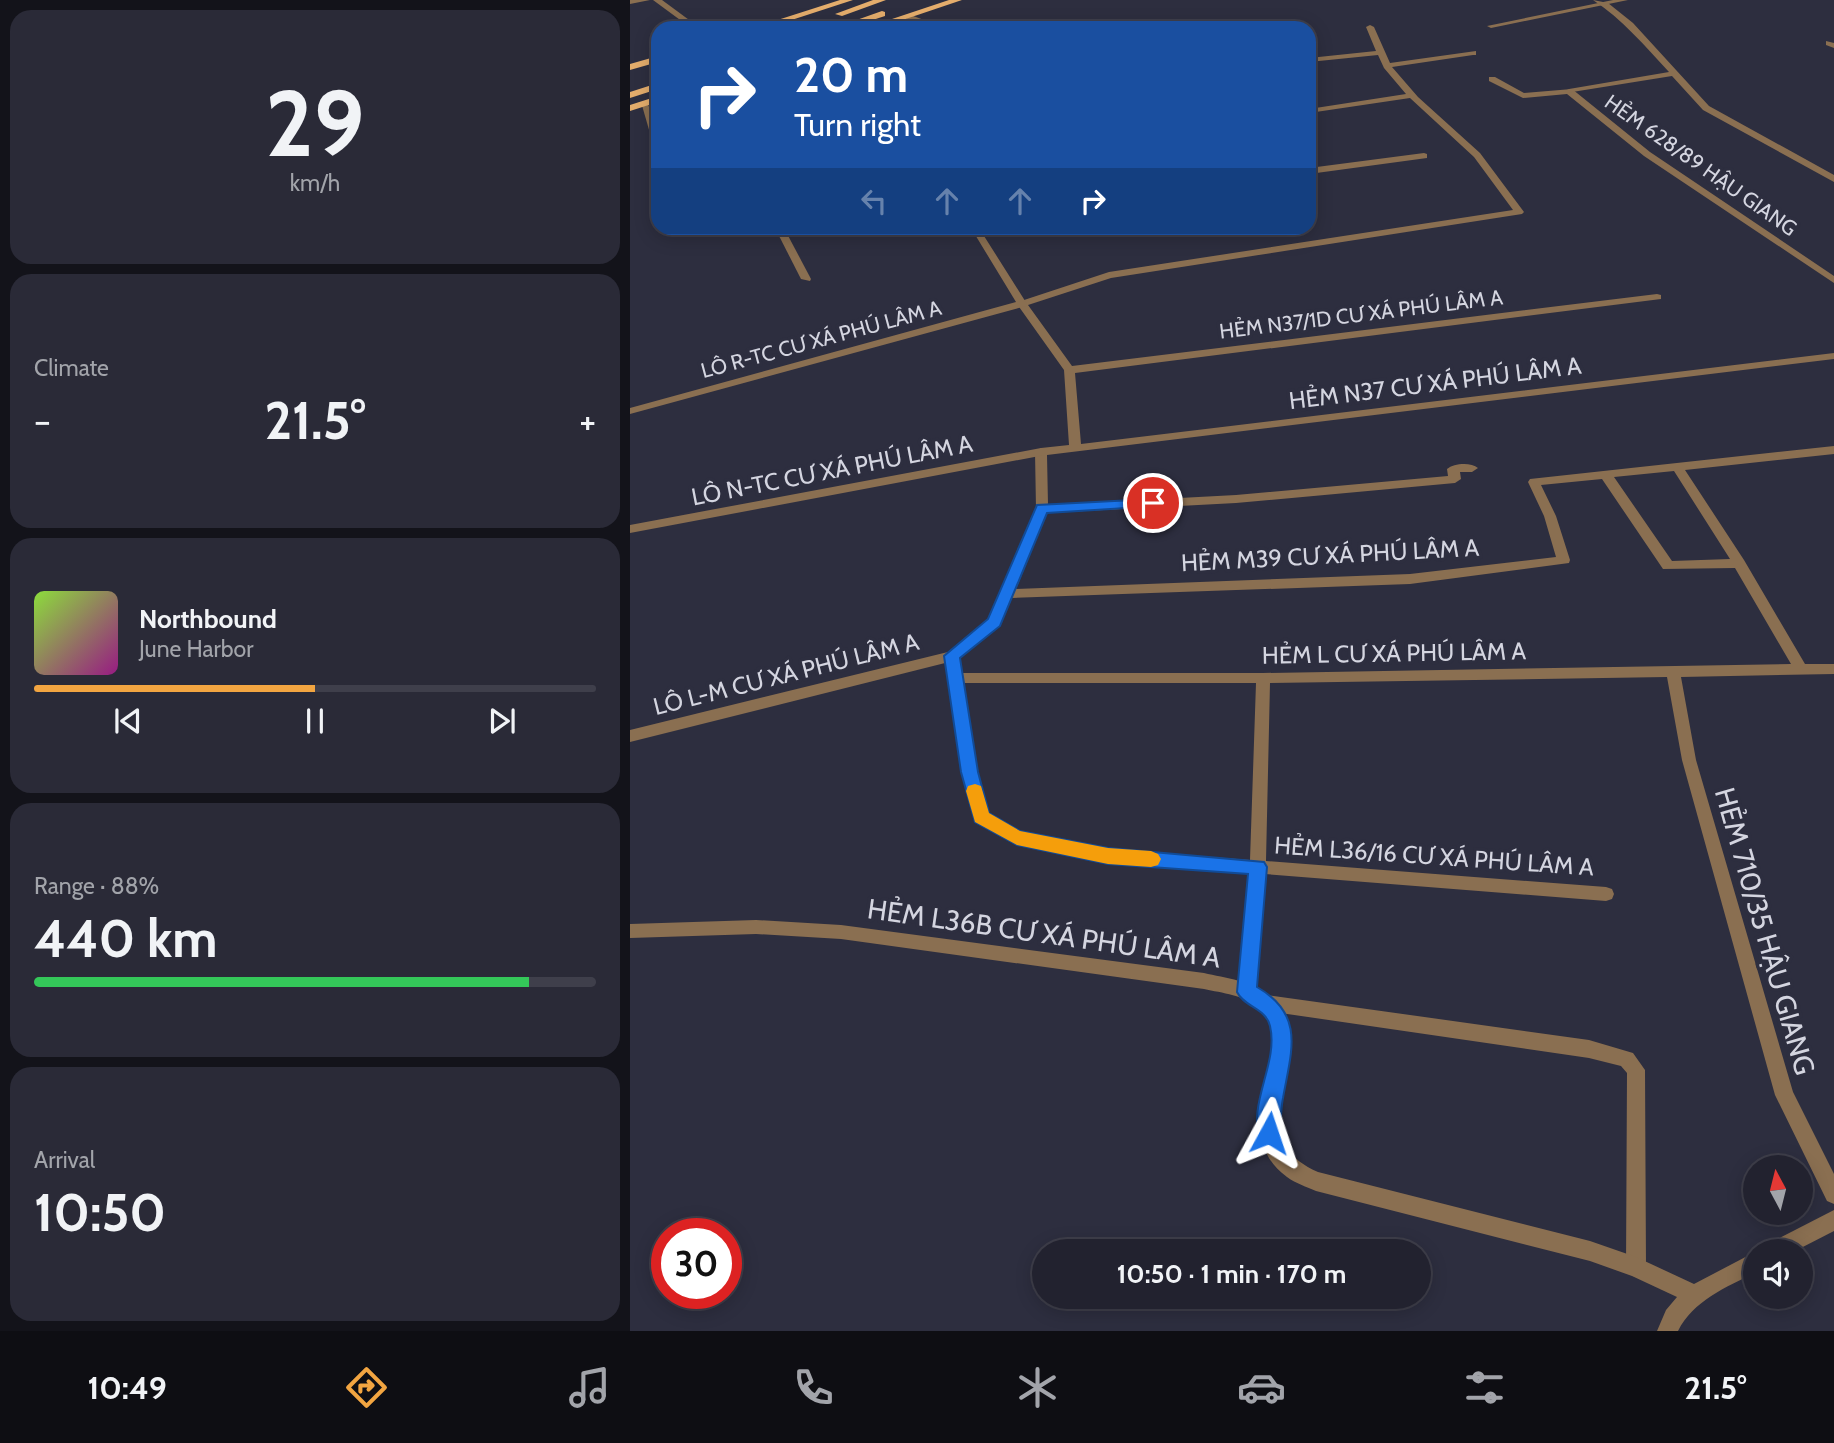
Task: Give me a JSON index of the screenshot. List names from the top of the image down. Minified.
{"streets":{"street":["HẺM 628/89 HẬU GIANG","HẺM N37/1D CƯ XÁ PHÚ LÂM A","LÔ R-TC CƯ XÁ PHÚ LÂM A","HẺM N37 CƯ XÁ PHÚ LÂM A","LÔ N-TC CƯ XÁ PHÚ LÂM A","HẺM M39 CƯ XÁ PHÚ LÂM A","HẺM L CƯ XÁ PHÚ LÂM A","LÔ L-M CƯ XÁ PHÚ LÂM A","HẺM L36/16 CƯ XÁ PHÚ LÂM A","HẺM 710/35 HẬU GIANG","HẺM L36B CƯ XÁ PHÚ LÂM A"]},"crossings":[["HẺM N37 CƯ XÁ PHÚ LÂM A","LÔ N-TC CƯ XÁ PHÚ LÂM A"],["HẺM L CƯ XÁ PHÚ LÂM A","HẺM L36/16 CƯ XÁ PHÚ LÂM A"],["HẺM L CƯ XÁ PHÚ LÂM A","HẺM 710/35 HẬU GIANG"],["LÔ L-M CƯ XÁ PHÚ LÂM A","HẺM L36/16 CƯ XÁ PHÚ LÂM A"]],"north":"top","page":{"tile":[["29","km/h"],"Climate",["Range · 88%","440 km"],["Arrival","10:50"]],"turn":["20 m","Turn right"],"heat":["−","21.5°","+"],"song":["Northbound","June Harbor"],"limit":"30","trip":"10:50 · 1 min · 170 m","tabs":["10:49","21.5°"]}}
